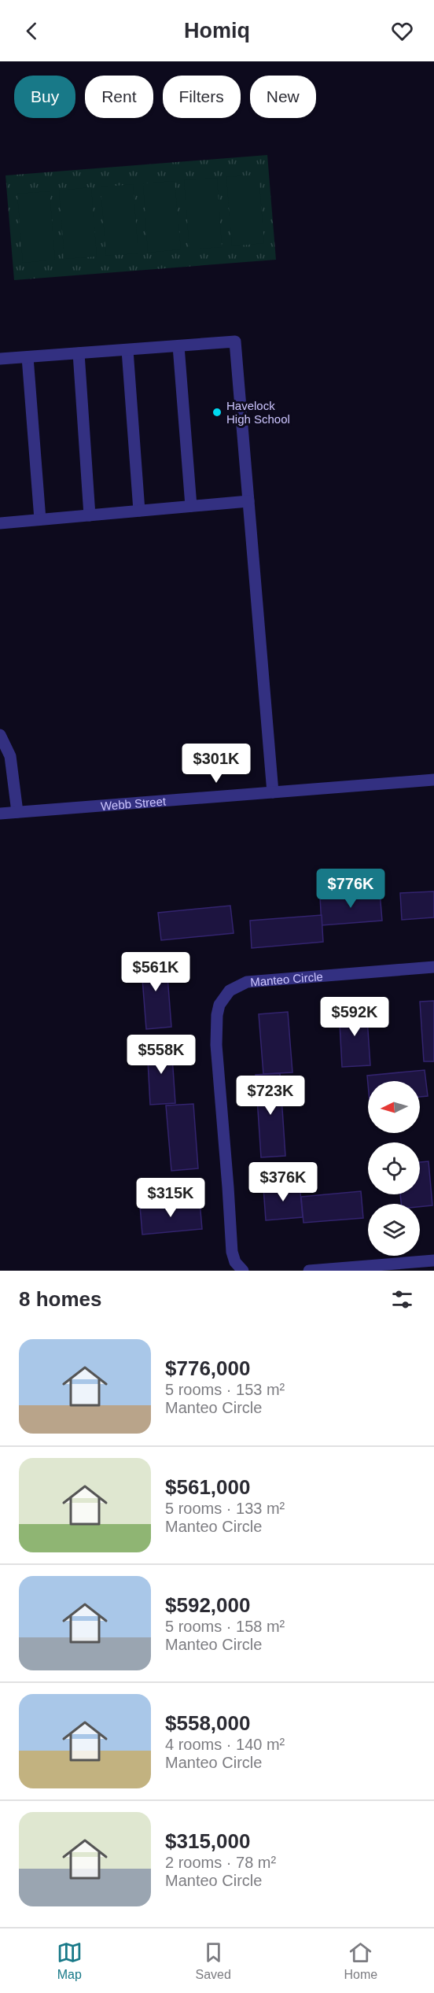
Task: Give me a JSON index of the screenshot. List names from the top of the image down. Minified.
{"streets":{"street":["Webb Street","Manteo Circle"]},"places":["Havelock High School"],"north":"left","page":{"header":"Homiq","chip":["Buy","Rent","Filters","New"],"price":["$301K","$776K","$561K","$592K","$558K","$723K","$376K","$315K"],"heading":"8 homes","list":[{"name":"$776,000","note":"5 rooms · 153 m² · Manteo Circle"},{"name":"$561,000","note":"5 rooms · 133 m² · Manteo Circle"},{"name":"$592,000","note":"5 rooms · 158 m² · Manteo Circle"},{"name":"$558,000","note":"4 rooms · 140 m² · Manteo Circle"},{"name":"$315,000","note":"2 rooms · 78 m² · Manteo Circle"}],"tabs":["Map","Saved","Home"]}}
